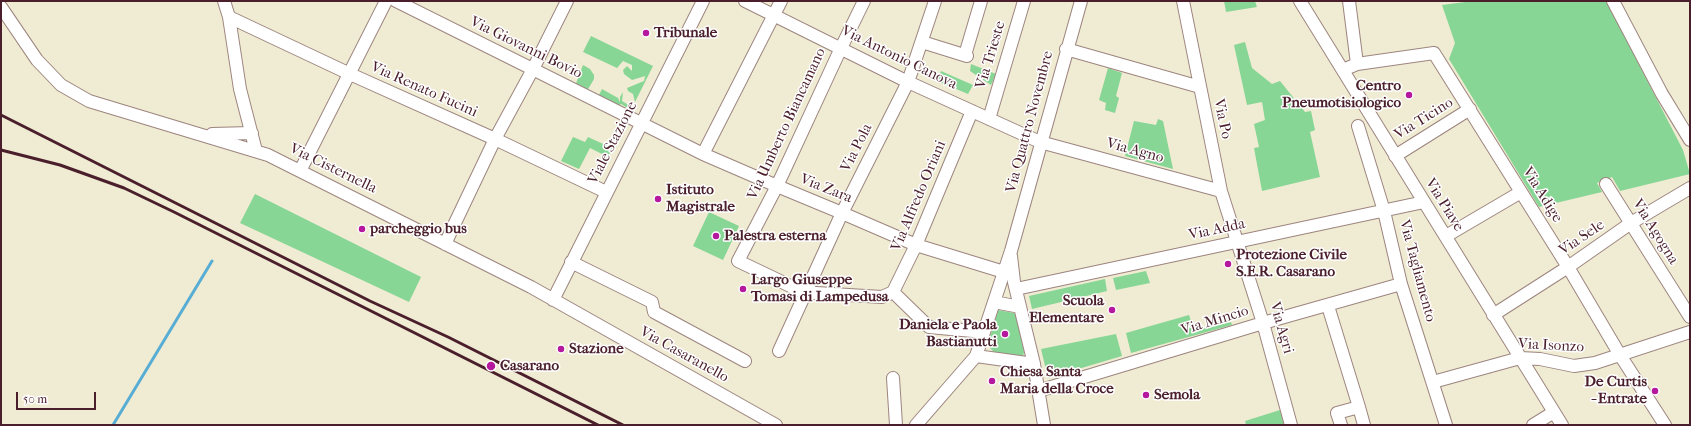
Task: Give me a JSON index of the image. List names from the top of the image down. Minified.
{"streets":{"street":["Via Giovanni Bovio","Via Trieste","Via Antonio Canova","Via Renato Fucini","Via Po","Via Ticino","Via Quattro Novembre","Via Umberto Biancamano","Viale Stazione","Via Pola","Via Agno","Via Cisternella","Via Zara","Via Adige","Via Alfredo Oriani","Via Piave","Via Adda","Via Agogna","Via Sele","Via Tagliamento","Via Mincio","Via Agri","Via Isonzo","Via Casaranello"]},"crossings":[["Via Giovanni Bovio","Viale Stazione"],["Via Giovanni Bovio","Via Zara"],["Via Trieste","Via Antonio Canova"],["Via Antonio Canova","Via Quattro Novembre"],["Via Antonio Canova","Via Umberto Biancamano"],["Via Antonio Canova","Via Pola"],["Via Antonio Canova","Via Agno"],["Via Antonio Canova","Via Alfredo Oriani"],["Via Renato Fucini","Viale Stazione"],["Via Po","Via Agno"],["Via Po","Via Adda"],["Via Po","Via Agri"],["Via Ticino","Via Adige"],["Via Ticino","Via Piave"],["Via Quattro Novembre","Via Agno"],["Via Quattro Novembre","Via Zara"],["Via Quattro Novembre","Via Adda"],["Via Quattro Novembre","Via Mincio"],["Via Umberto Biancamano","Via Pola"],["Via Umberto Biancamano","Via Zara"],["Viale Stazione","Via Cisternella"],["Viale Stazione","Via Zara"],["Viale Stazione","Via Casaranello"],["Via Pola","Via Zara"],["Via Cisternella","Via Casaranello"],["Via Zara","Via Alfredo Oriani"],["Via Adige","Via Sele"],["Via Adige","Via Isonzo"],["Via Piave","Via Adda"],["Via Piave","Via Sele"],["Via Piave","Via Isonzo"],["Via Adda","Via Tagliamento"],["Via Adda","Via Agri"],["Via Agogna","Via Sele"],["Via Tagliamento","Via Mincio"],["Via Tagliamento","Via Isonzo"],["Via Mincio","Via Agri"]],"places":["Tribunale","Centro Pneumotisiologico","Istituto Magistrale","parcheggio bus","Palestra esterna","Protezione Civile S.E.R. Casarano","Largo Giuseppe Tomasi di Lampedusa","Scuola Elementare","Daniela e Paola Bastianutti","Stazione","Casarano","Chiesa Santa Maria della Croce","De Curtis - Entrate","Semola"],"scale_bar":"50 m"}
